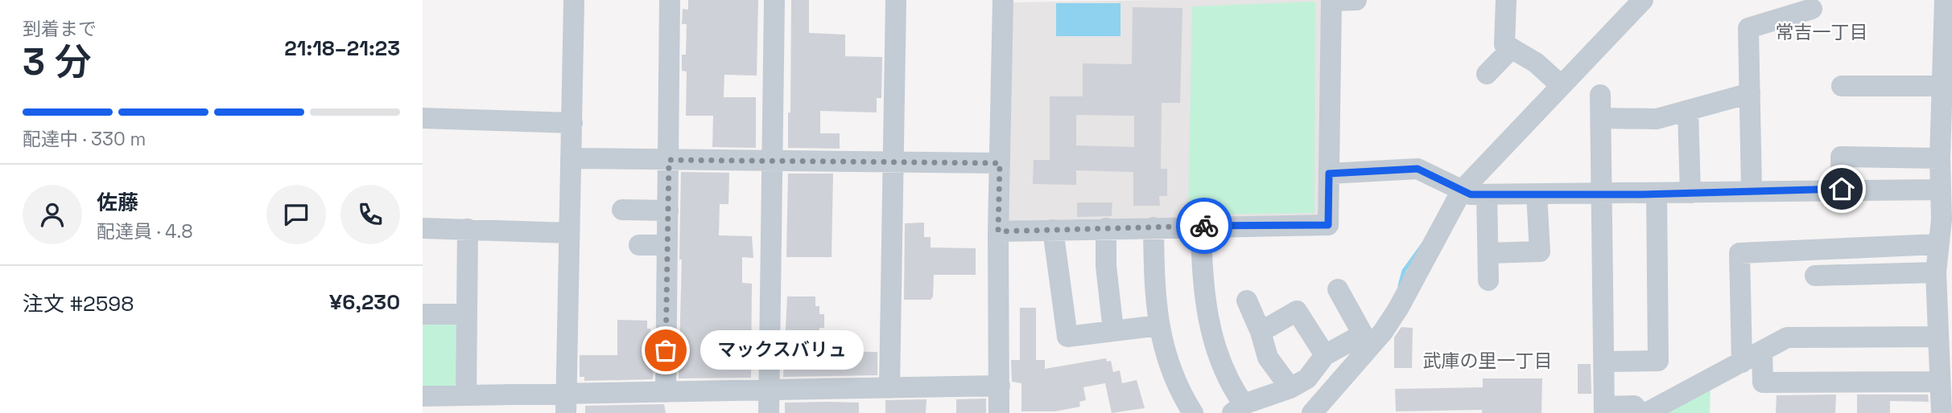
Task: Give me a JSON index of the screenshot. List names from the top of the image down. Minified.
{"districts":["常吉一丁目","武庫の里一丁目"],"places":["マックスバリュ"],"page":{"heading":["3 分","到着まで","21:18–21:23"],"panel":["佐藤","配達員 · 4.8","注文 #2598","¥6,230"],"bar":"配達中 · 330 m","bubble":"マックスバリュ"}}
